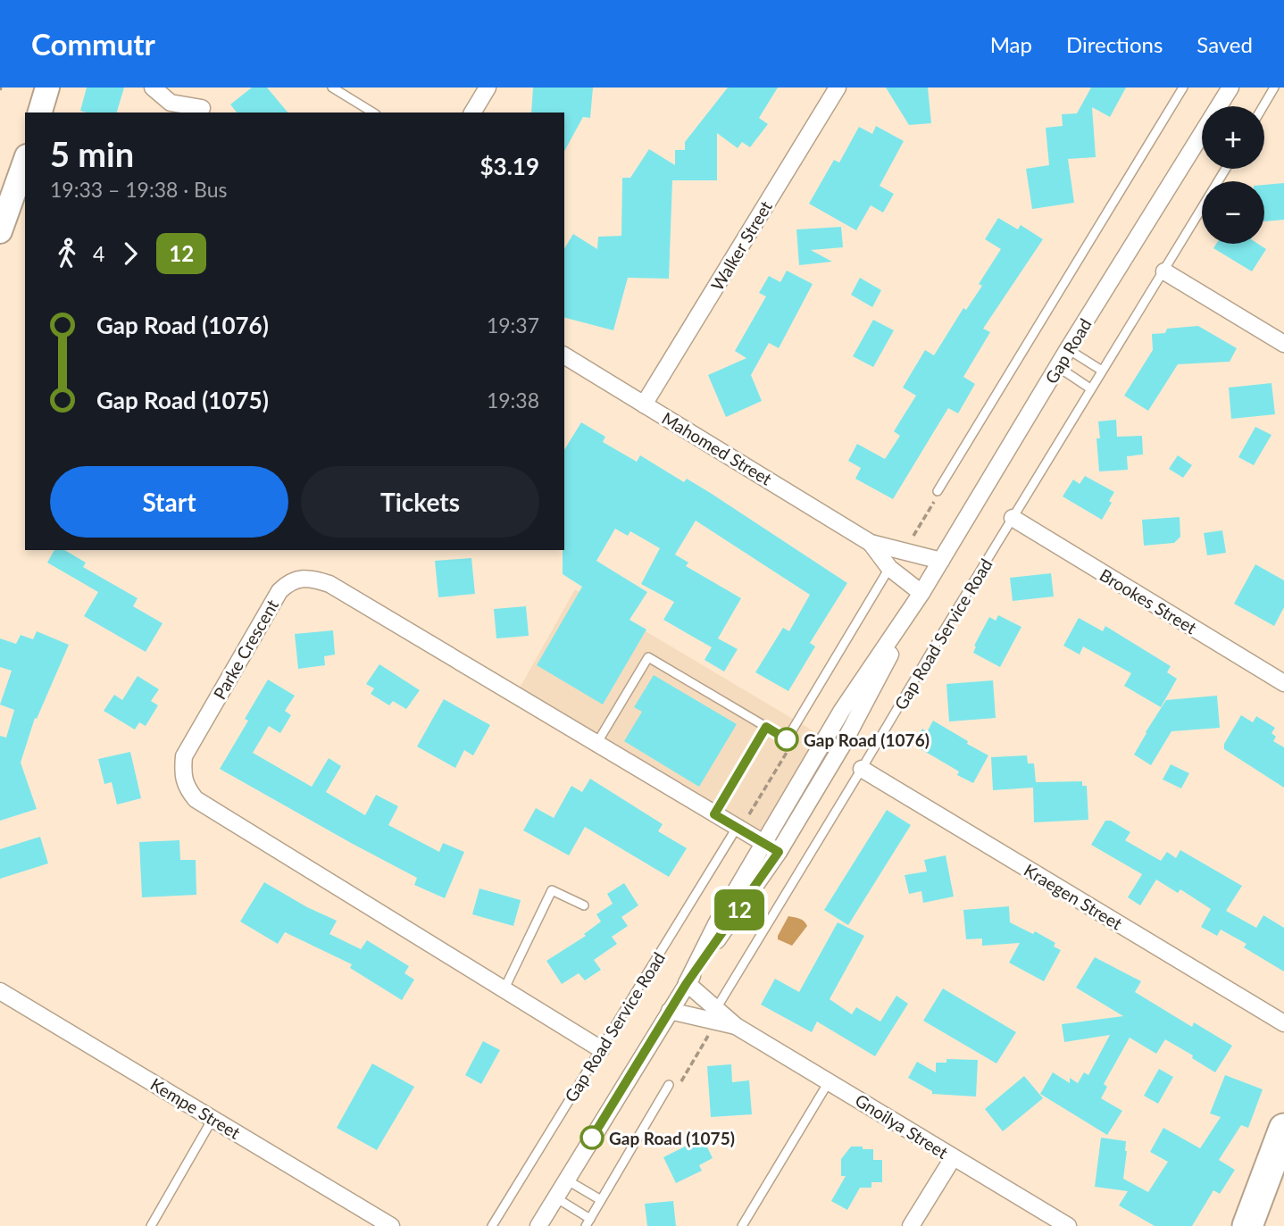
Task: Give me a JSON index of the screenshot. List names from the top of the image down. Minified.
{"streets":{"street":["Walker Street","Gap Road","Mahomed Street","Brookes Street","Parke Crescent","Kraegen Street","Kempe Street","Gnoilya Street"],"lane":["Gap Road Service Road"]},"crossings":[["Walker Street","Mahomed Street"],["Gap Road","Mahomed Street"],["Gap Road","Parke Crescent"],["Gap Road","Gnoilya Street"],["Brookes Street","Gap Road Service Road"],["Gap Road Service Road","Parke Crescent"],["Gap Road Service Road","Kraegen Street"],["Gap Road Service Road","Gnoilya Street"]],"places":["Gap Road (1076)","Gap Road (1075)"],"lines":["bus line 12"],"page":{"header":"Commutr","nav":["Map","Directions","Saved"],"on_map":"12","map_buttons":["+","−"],"heading":["5 min","19:33 – 19:38 · Bus","$3.19"],"legs":["4","12"],"list":[{"name":"Gap Road (1076)","value":"19:37"},{"name":"Gap Road (1075)","value":"19:38"}],"buttons":["Start","Tickets"]}}
